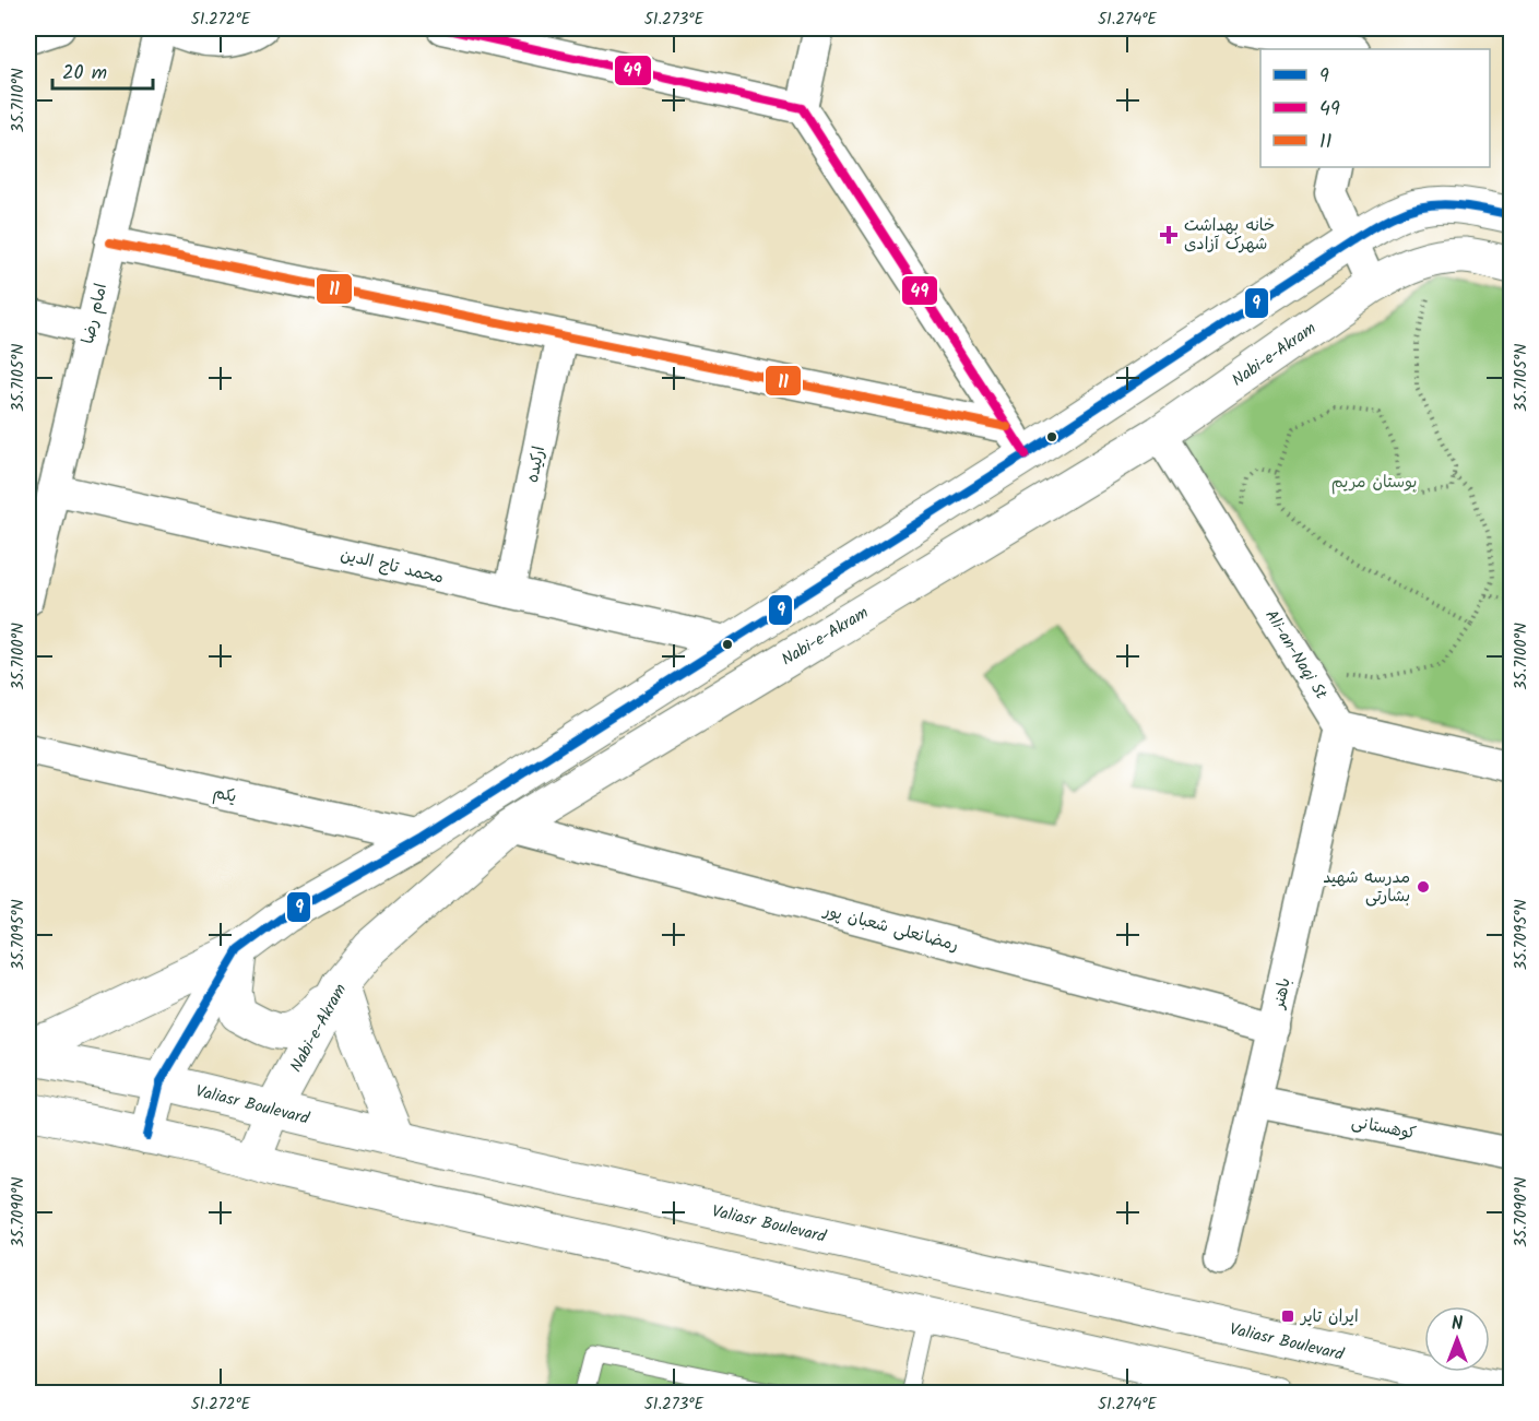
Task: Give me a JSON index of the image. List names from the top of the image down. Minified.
{"streets":{"street":["امام رضا","Nabi-e-Akram","ارکیده","محمد تاج الدین","Ali-an-Naqi St","یکم","رمضانعلی شعبان پور","باهنر","Valiasr Boulevard","کوهستانی"]},"crossings":[["امام رضا","محمد تاج الدین"],["Nabi-e-Akram","Ali-an-Naqi St"],["Nabi-e-Akram","رمضانعلی شعبان پور"],["Nabi-e-Akram","Valiasr Boulevard"],["ارکیده","محمد تاج الدین"],["Ali-an-Naqi St","باهنر"],["رمضانعلی شعبان پور","باهنر"],["باهنر","کوهستانی"]],"parks":["بوستان مریم"],"places":{"health":["خانه بهداشت شهرک آزادی"],"other":["مدرسه شهید بشارتی"],"transit":["ایران تایر"]},"lines":["transit line 49","transit line 9","transit line 11"],"legend":["9","49","11"],"scale_bar":"20 m","north":"top","coordinates":["51.272°E","51.273°E","51.274°E","35.7110°N","35.7105°N","35.7100°N","35.7095°N","35.7090°N"]}
